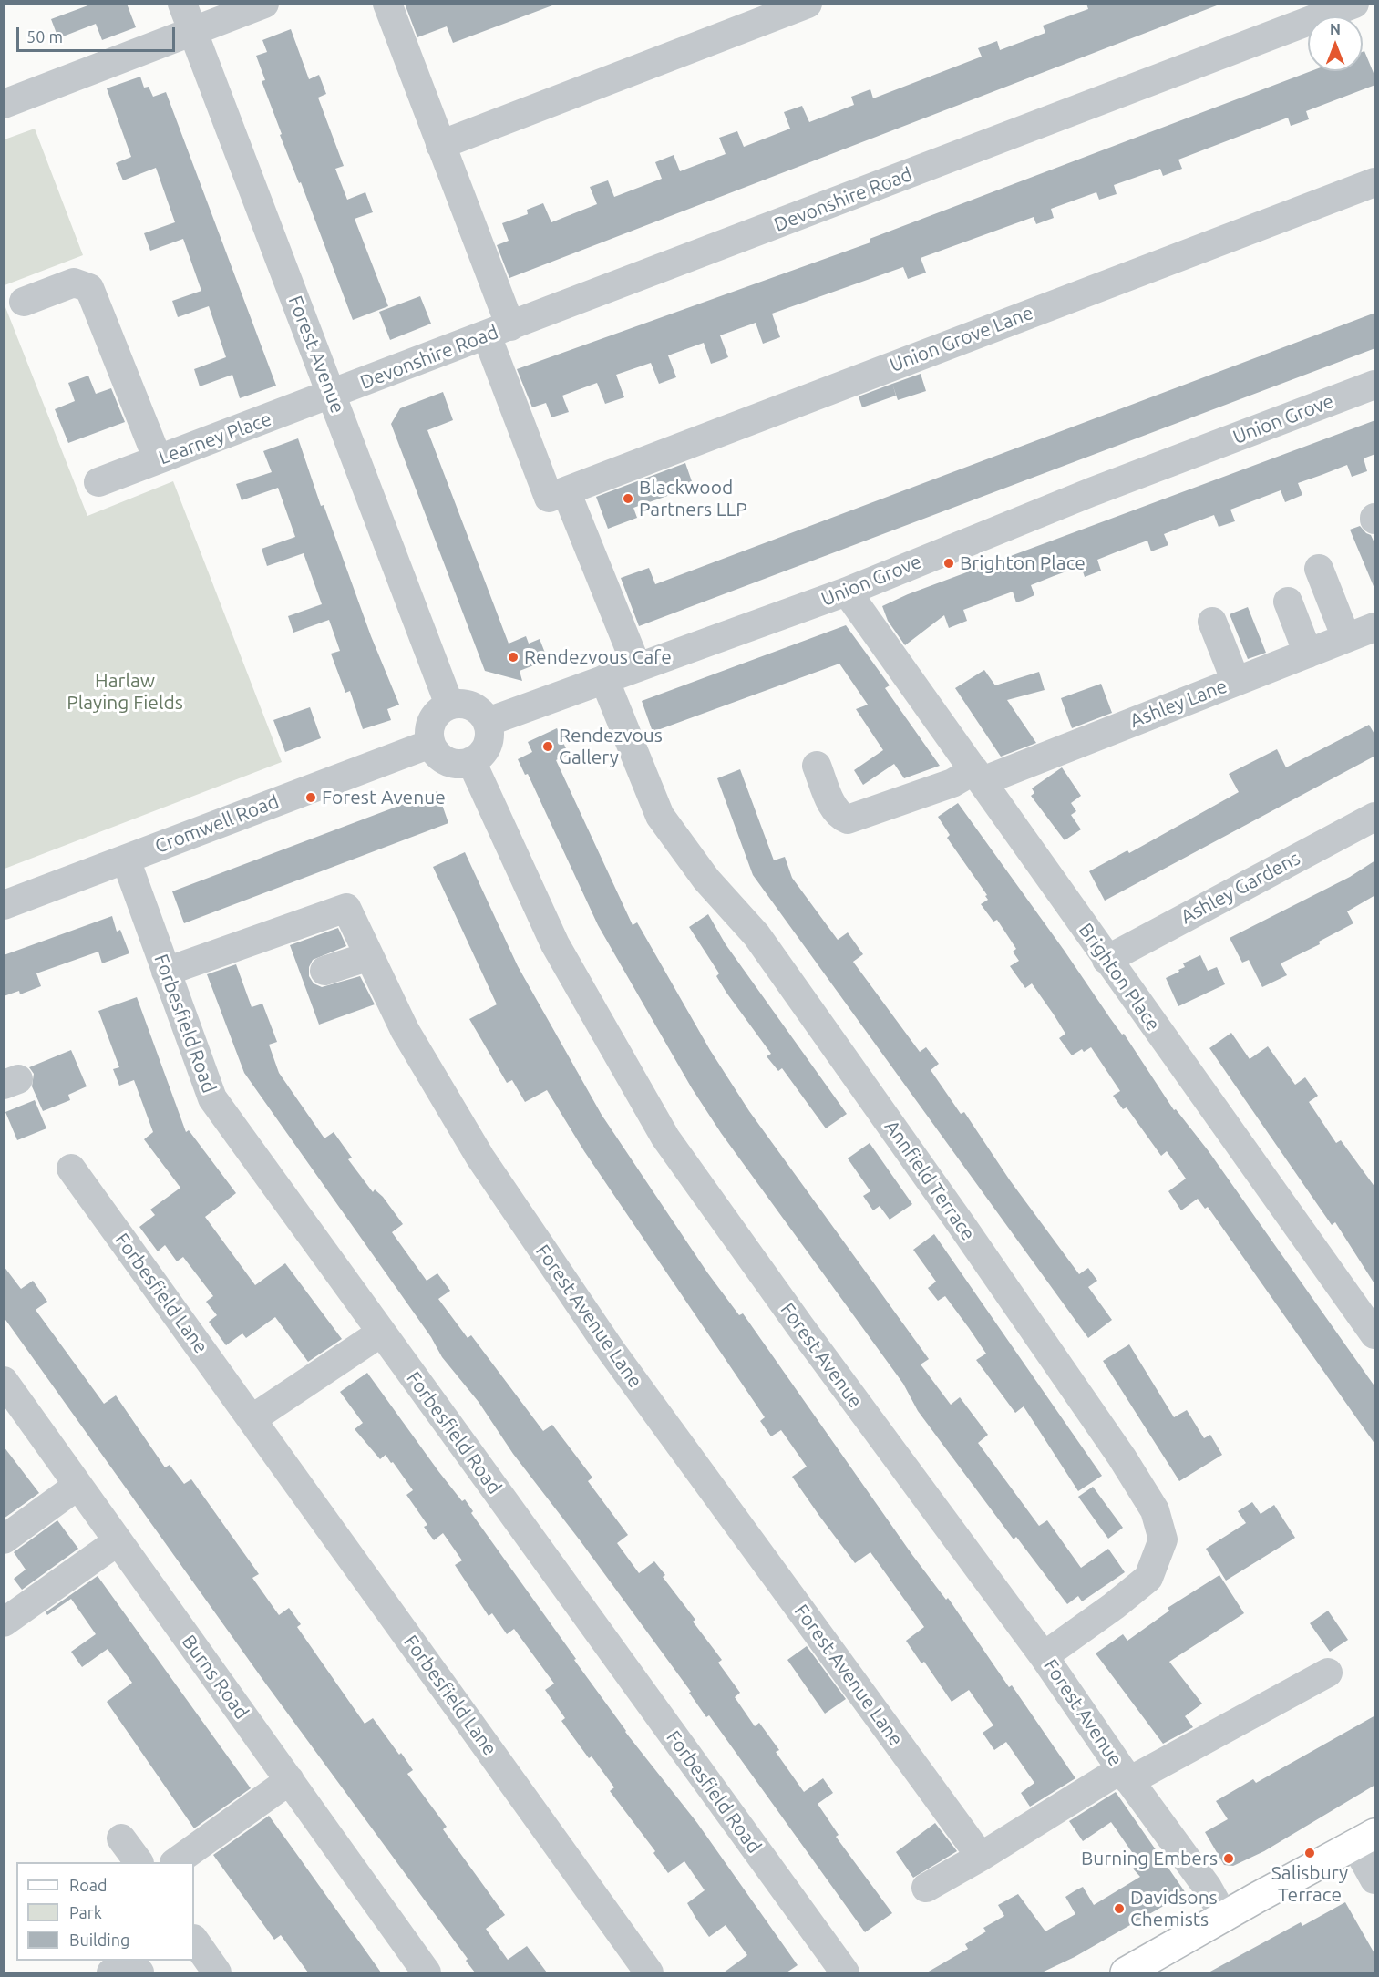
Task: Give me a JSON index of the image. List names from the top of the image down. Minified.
{"streets":{"street":["Devonshire Road","Union Grove Lane","Forest Avenue","Union Grove","Learney Place","Ashley Lane","Cromwell Road","Ashley Gardens","Brighton Place","Forbesfield Road","Annfield Terrace","Forbesfield Lane","Forest Avenue Lane","Burns Road"]},"crossings":[["Devonshire Road","Forest Avenue"],["Devonshire Road","Learney Place"],["Forest Avenue","Union Grove"],["Forest Avenue","Learney Place"],["Forest Avenue","Cromwell Road"],["Forest Avenue","Annfield Terrace"],["Union Grove","Cromwell Road"],["Union Grove","Brighton Place"],["Union Grove","Annfield Terrace"],["Ashley Lane","Brighton Place"],["Cromwell Road","Forbesfield Road"],["Ashley Gardens","Brighton Place"],["Forbesfield Road","Forest Avenue Lane"]],"parks":["Harlaw Playing Fields"],"places":["Blackwood Partners LLP","Brighton Place","Rendezvous Cafe","Rendezvous Gallery","Forest Avenue","Salisbury Terrace","Burning Embers","Davidsons Chemists"],"legend":["Road","Park","Building"],"scale_bar":"50 m","north":"top"}
